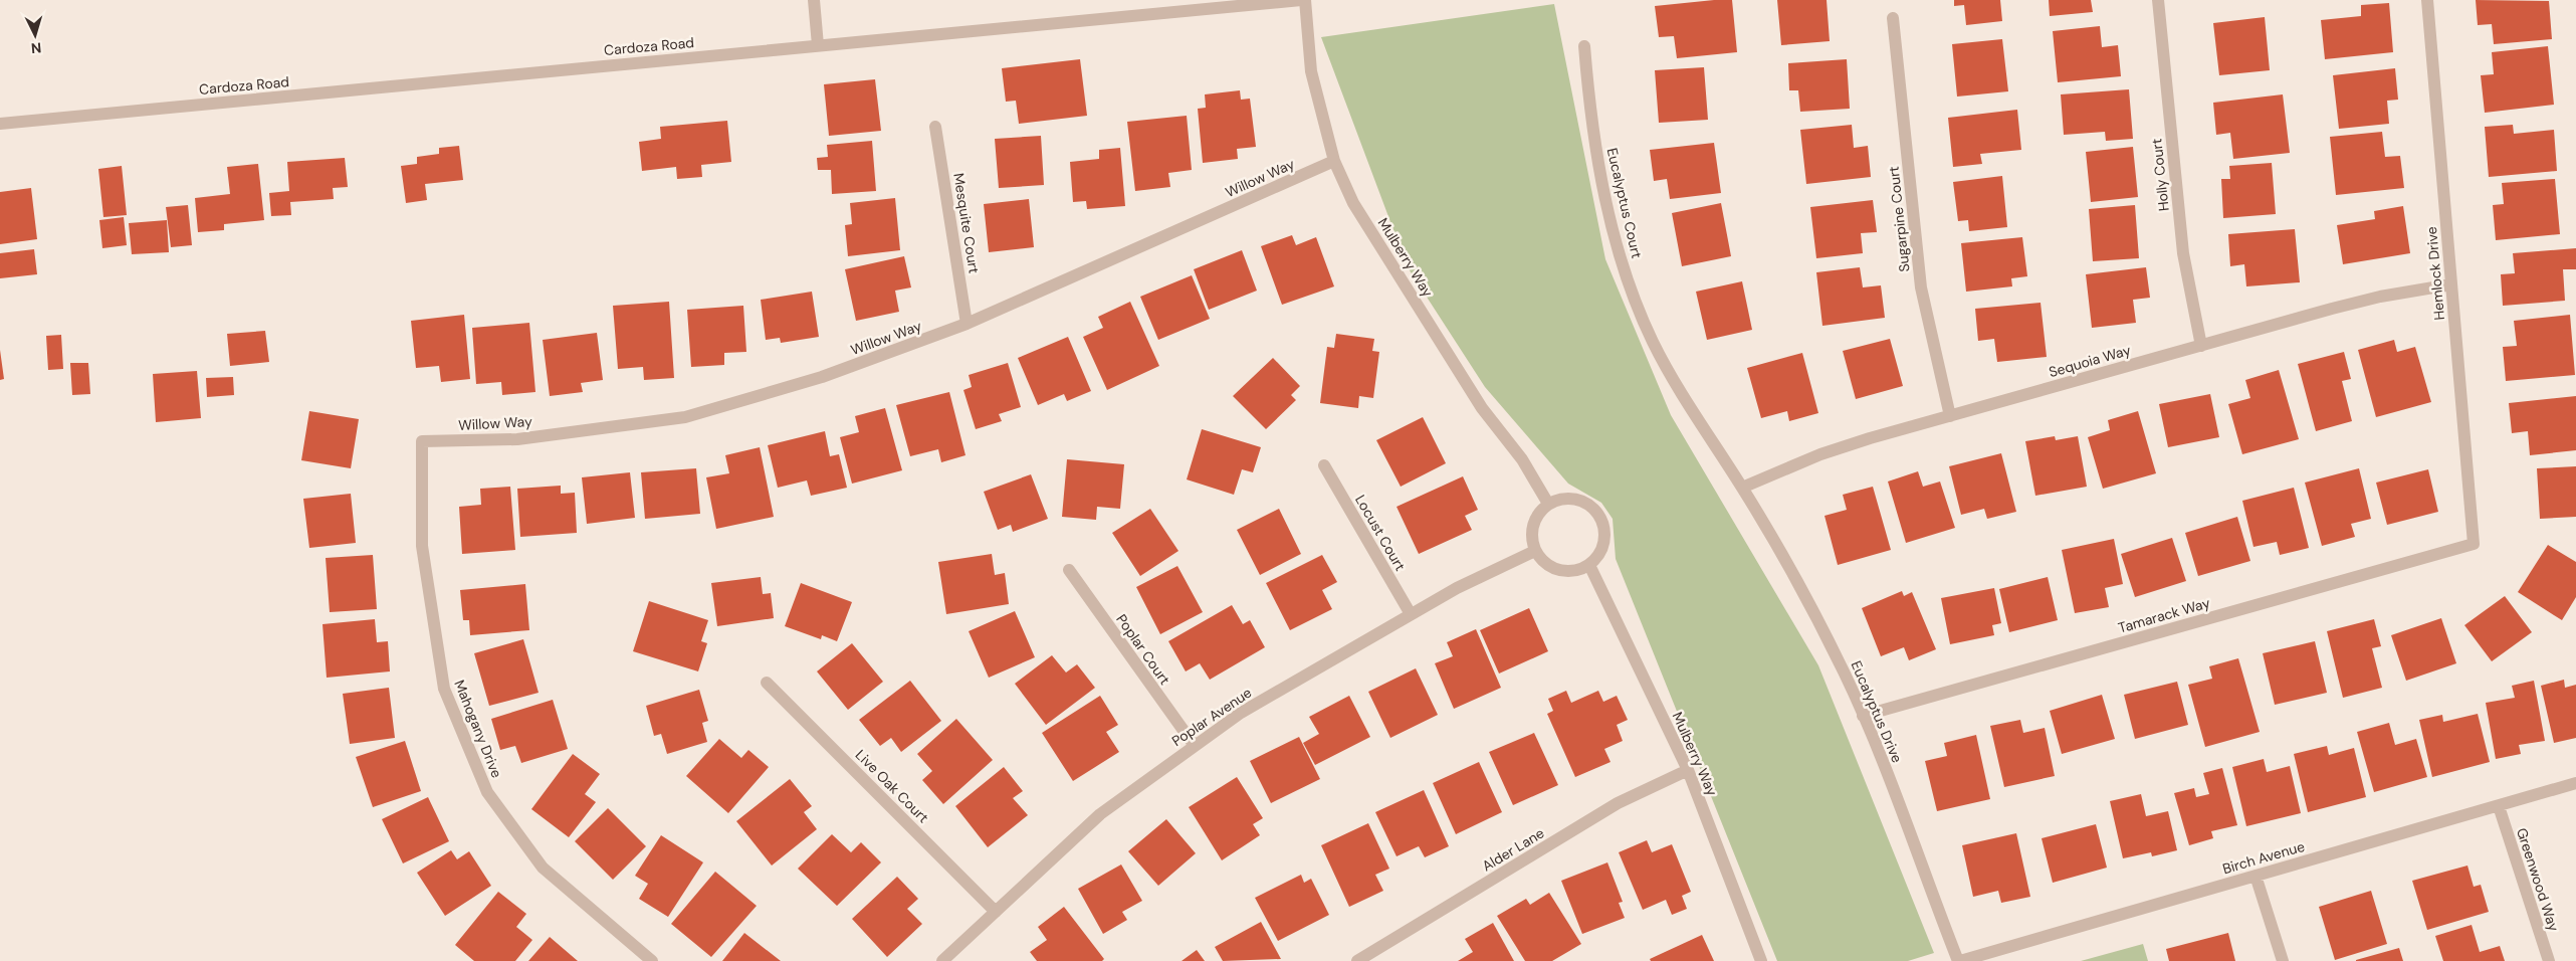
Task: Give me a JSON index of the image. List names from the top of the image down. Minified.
{"streets":{"street":["Cardoza Road","Holly Court","Willow Way","Eucalyptus Court","Sugarpine Court","Mesquite Court","Mulberry Way","Hemlock Drive","Sequoia Way","Locust Court","Tamarack Way","Poplar Court","Eucalyptus Drive","Poplar Avenue","Mahogany Drive","Live Oak Court","Alder Lane","Birch Avenue","Greenwood Way"]},"crossings":[["Cardoza Road","Mulberry Way"],["Holly Court","Sequoia Way"],["Willow Way","Mesquite Court"],["Willow Way","Mulberry Way"],["Willow Way","Mahogany Drive"],["Eucalyptus Court","Sequoia Way"],["Eucalyptus Court","Eucalyptus Drive"],["Sugarpine Court","Sequoia Way"],["Mulberry Way","Poplar Avenue"],["Mulberry Way","Alder Lane"],["Hemlock Drive","Sequoia Way"],["Hemlock Drive","Tamarack Way"],["Sequoia Way","Eucalyptus Drive"],["Locust Court","Poplar Avenue"],["Tamarack Way","Eucalyptus Drive"],["Poplar Court","Poplar Avenue"],["Eucalyptus Drive","Birch Avenue"],["Poplar Avenue","Live Oak Court"],["Birch Avenue","Greenwood Way"]],"north":"bottom"}
